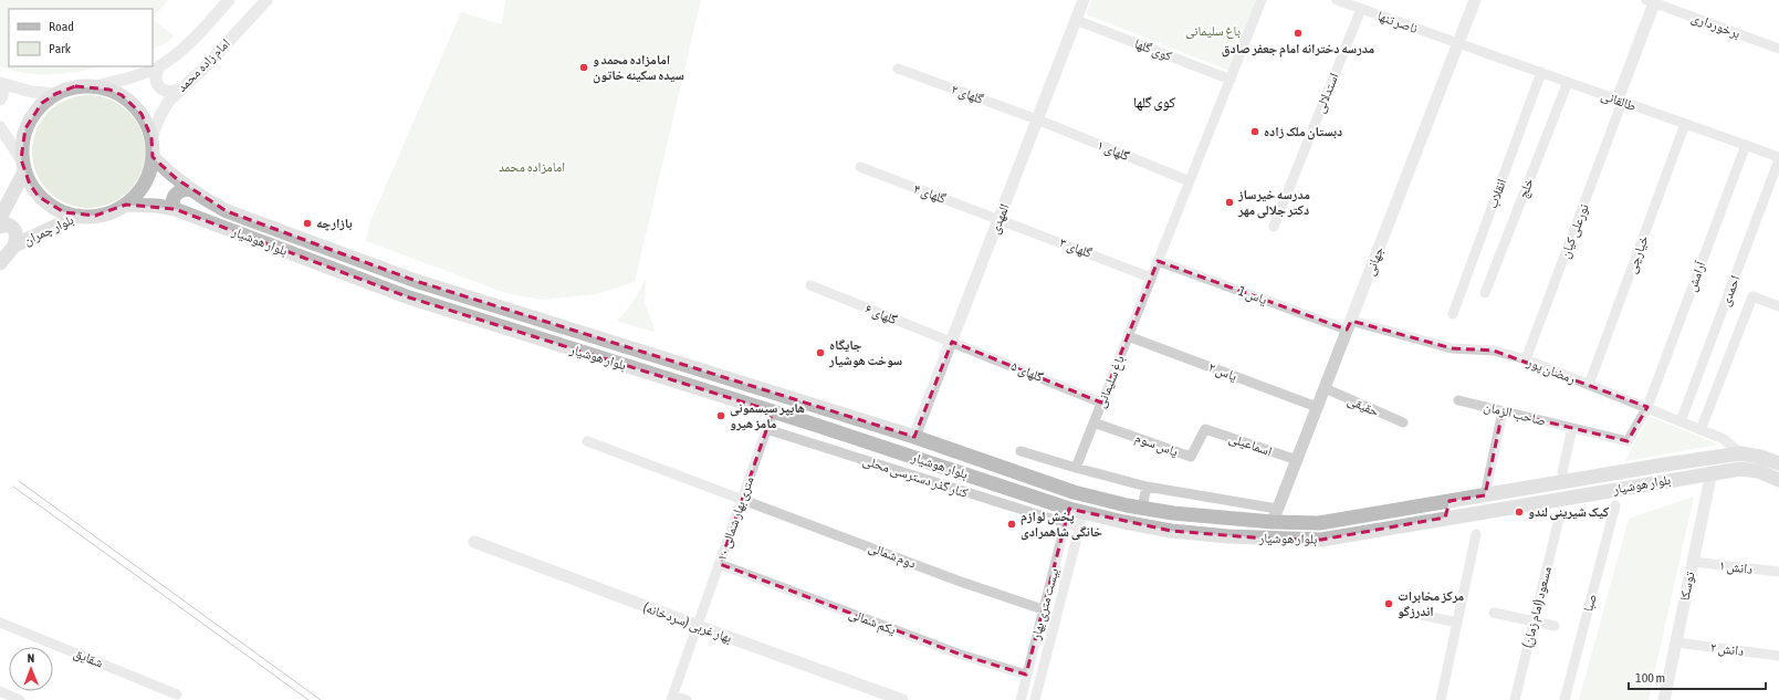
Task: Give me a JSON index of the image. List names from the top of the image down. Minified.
{"streets":{"main road":["بلوار چمران","بلوار هوشیار"],"street":["ناصر تنها","برخورداری","کوی گلها","امام زاده محمد","استدلالی","گلهای ۲","طالقانی","گلهای ۱","خلج","گلهای ۴","انقلاب","المهدی","نورعلی کیان","گلهای ۳","خیارچی","جهانی","آرامش","احمدی","یاس 1","گلهای ۶","رمضان پور","گلهای ۵","یاس ۲","باغ سلیمانی","حقیقی","صاحب الزمان","یاس سوم","اسماعیلی","کنار گذر دسترسی محلی","۱۰ متری بهار شمالی","دوم شمالی","دانش ۱","توسکا","صبا","بیست متری بهار","مسعود (امام زمان)","یکم شمالی","بهار غربی (سردخانه)","دانش ۲","شقایق"]},"crossings":[["ناصر تنها","استدلالی"],["ناصر تنها","طالقانی"],["ناصر تنها","جهانی"],["کوی گلها","المهدی"],["کوی گلها","باغ سلیمانی"],["امام زاده محمد","بلوار چمران"],["امام زاده محمد","بلوار هوشیار"],["گلهای ۲","گلهای ۱"],["گلهای ۲","المهدی"],["طالقانی","خلج"],["طالقانی","انقلاب"],["طالقانی","نورعلی کیان"],["طالقانی","خیارچی"],["طالقانی","جهانی"],["طالقانی","آرامش"],["طالقانی","احمدی"],["گلهای ۱","المهدی"],["گلهای ۱","باغ سلیمانی"],["گلهای ۴","المهدی"],["گلهای ۴","گلهای ۳"],["المهدی","بلوار هوشیار"],["المهدی","گلهای ۳"],["المهدی","گلهای ۶"],["المهدی","گلهای ۵"],["بلوار چمران","بلوار هوشیار"],["نورعلی کیان","رمضان پور"],["بلوار هوشیار","جهانی"],["بلوار هوشیار","رمضان پور"],["بلوار هوشیار","۱۰ متری بهار شمالی"],["بلوار هوشیار","توسکا"],["بلوار هوشیار","بیست متری بهار"],["گلهای ۳","باغ سلیمانی"],["خیارچی","رمضان پور"],["جهانی","یاس 1"],["جهانی","رمضان پور"],["جهانی","یاس ۲"],["جهانی","حقیقی"],["جهانی","اسماعیلی"],["آرامش","رمضان پور"],["آرامش","صاحب الزمان"],["احمدی","رمضان پور"],["یاس 1","رمضان پور"],["یاس 1","باغ سلیمانی"],["گلهای ۶","گلهای ۵"],["رمضان پور","صاحب الزمان"],["گلهای ۵","باغ سلیمانی"],["یاس ۲","باغ سلیمانی"],["باغ سلیمانی","یاس سوم"],["یاس سوم","اسماعیلی"],["کنار گذر دسترسی محلی","۱۰ متری بهار شمالی"],["کنار گذر دسترسی محلی","بیست متری بهار"],["۱۰ متری بهار شمالی","دوم شمالی"],["۱۰ متری بهار شمالی","یکم شمالی"],["۱۰ متری بهار شمالی","بهار غربی (سردخانه)"],["دوم شمالی","بیست متری بهار"],["دانش ۱","توسکا"],["توسکا","دانش ۲"],["بیست متری بهار","یکم شمالی"]],"districts":["کوی گلها"],"parks":["باغ سلیمانی","امامزاده محمد"],"places":["مدرسه دخترانه امام جعفر صادق","امامزاده محمد و سیده سکینه خاتون","دبستان ملک زاده","مدرسه خیرساز دکتر جلالی مهر","بازارچه","جایگاه سوخت هوشیار","هایپر سیسمونی مامز هیرو","کیک شیرینی لندو","پخش لوازم خانگی شاهمرادی","مرکز مخابرات اندرزگو"],"legend":["Road","Park"],"scale_bar":"100 m","north":"top"}
